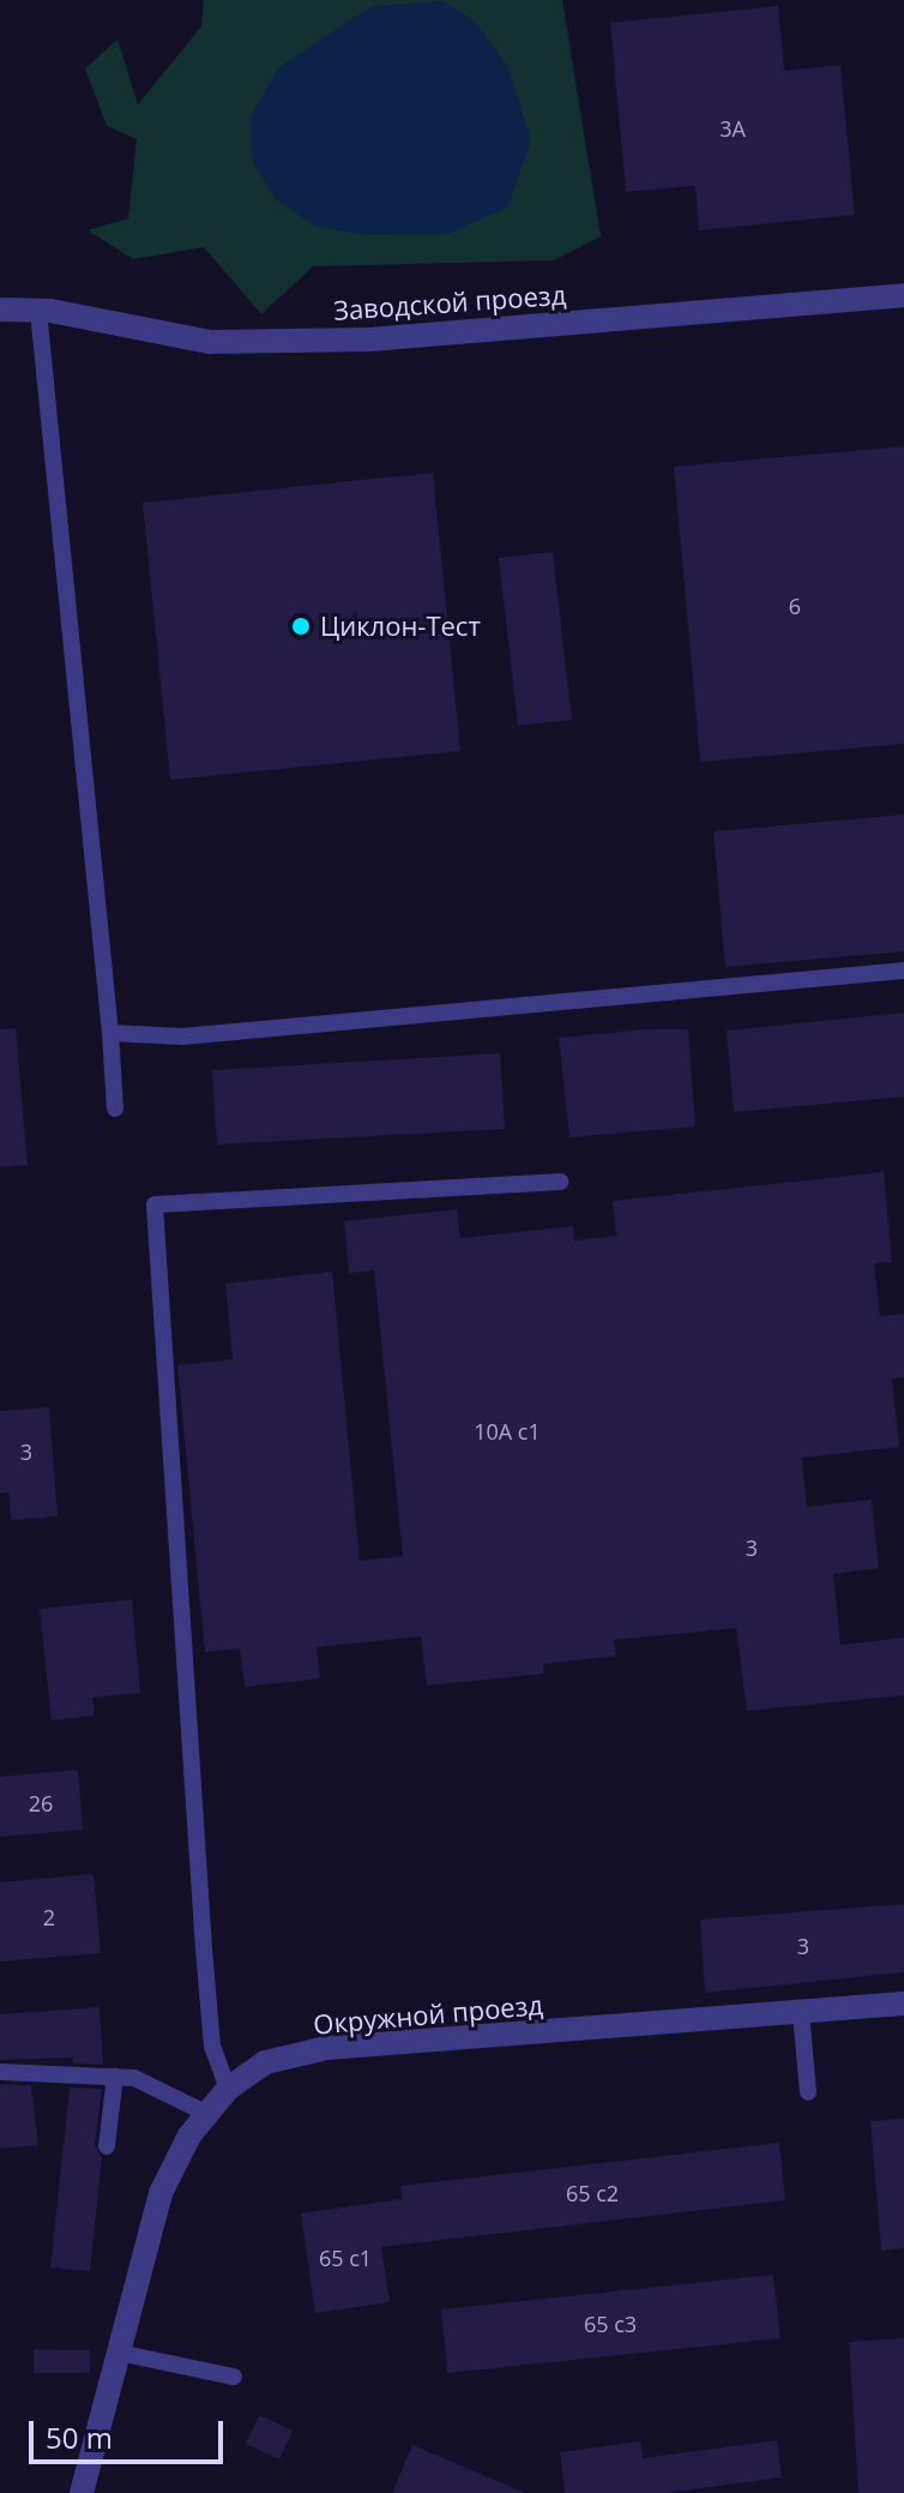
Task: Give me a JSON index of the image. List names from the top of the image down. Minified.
{"streets":{"street":["Заводской проезд","Окружной проезд"]},"places":["Циклон-Тест"],"house_numbers":["3А","6","10А с1","3","3","26","2","3","65 с2","65 с1","65 с3"],"scale_bar":"50 m"}
